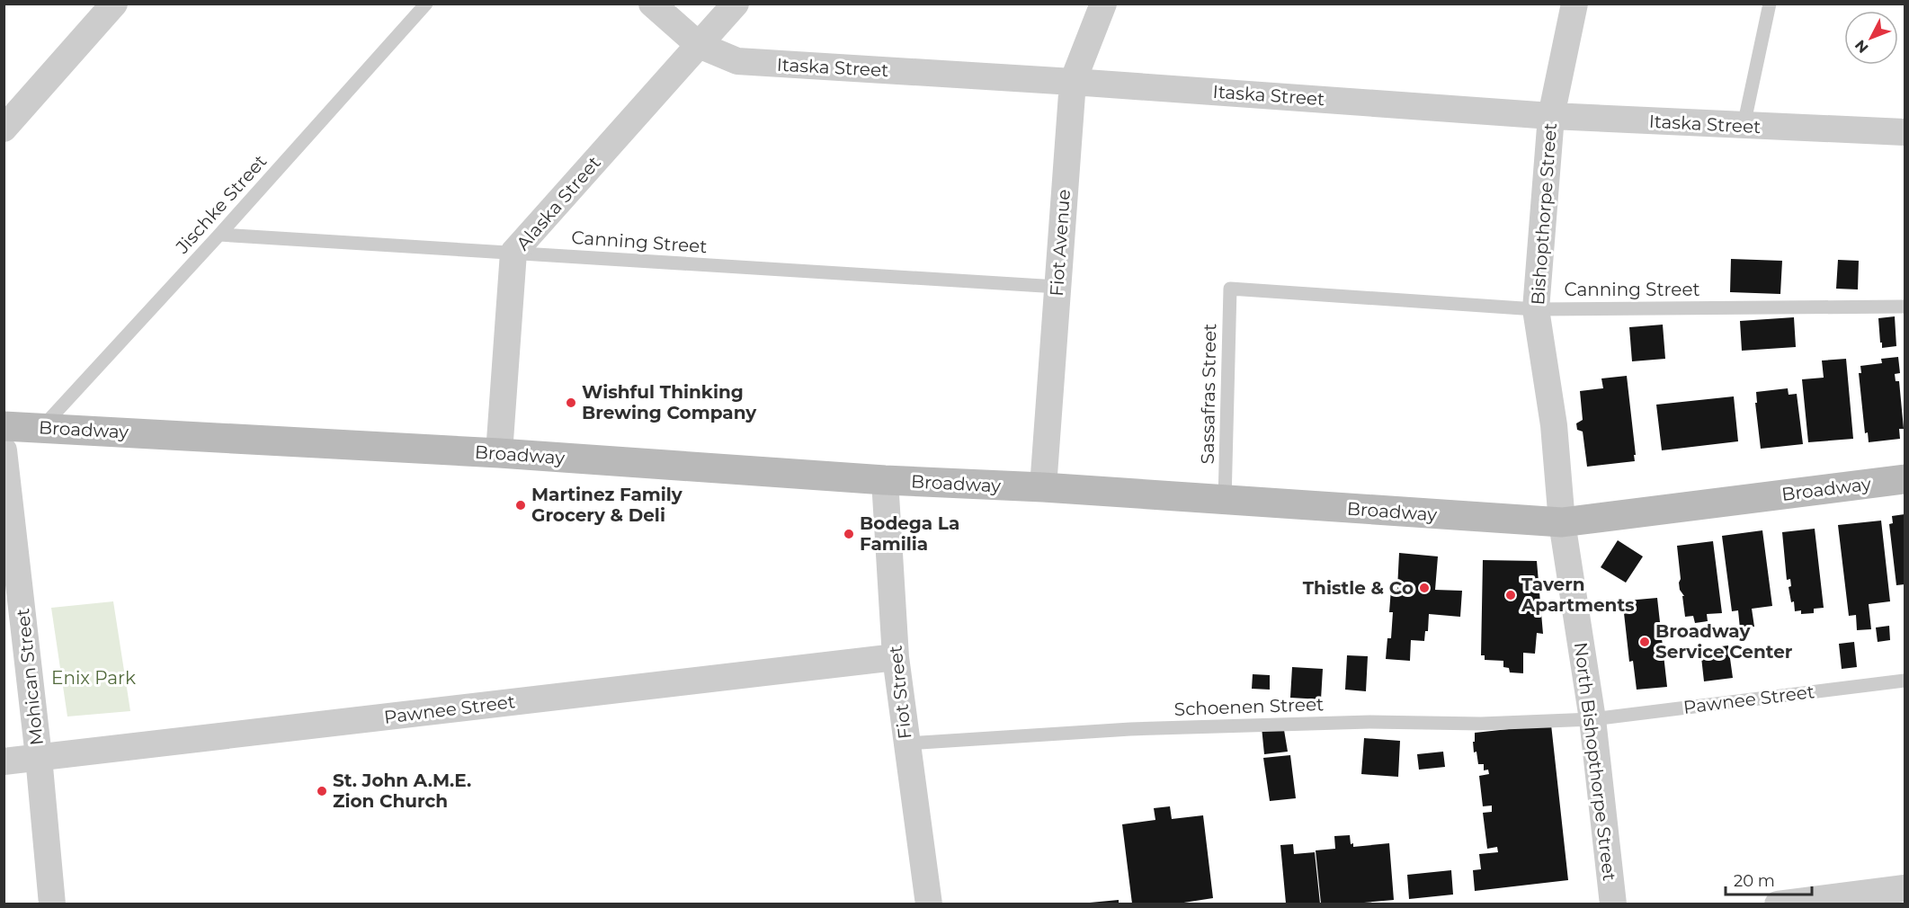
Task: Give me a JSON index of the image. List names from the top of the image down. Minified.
{"streets":{"main road":["Broadway"],"street":["Itaska Street","Alaska Street","Bishopthorpe Street","Fiot Avenue","Mohican Street","Fiot Street","Pawnee Street","North Bishopthorpe Street"],"lane":["Jischke Street","Canning Street","Sassafras Street","Schoenen Street"]},"crossings":[["Itaska Street","Alaska Street"],["Itaska Street","Bishopthorpe Street"],["Itaska Street","Fiot Avenue"],["Alaska Street","Canning Street"],["Alaska Street","Broadway"],["Jischke Street","Canning Street"],["Jischke Street","Broadway"],["Bishopthorpe Street","Canning Street"],["Bishopthorpe Street","Broadway"],["Bishopthorpe Street","North Bishopthorpe Street"],["Canning Street","Fiot Avenue"],["Canning Street","Sassafras Street"],["Fiot Avenue","Broadway"],["Sassafras Street","Broadway"],["Broadway","Fiot Street"],["Broadway","North Bishopthorpe Street"],["Mohican Street","Pawnee Street"],["Fiot Street","Pawnee Street"],["Fiot Street","Schoenen Street"],["Pawnee Street","Schoenen Street"],["Pawnee Street","North Bishopthorpe Street"],["Schoenen Street","North Bishopthorpe Street"]],"parks":["Enix Park"],"places":["Wishful Thinking Brewing Company","Martinez Family Grocery & Deli","Bodega La Familia","Thistle & Co","Tavern Apartments","Broadway Service Center","St. John A.M.E. Zion Church"],"scale_bar":"20 m","north":"bottom left"}
